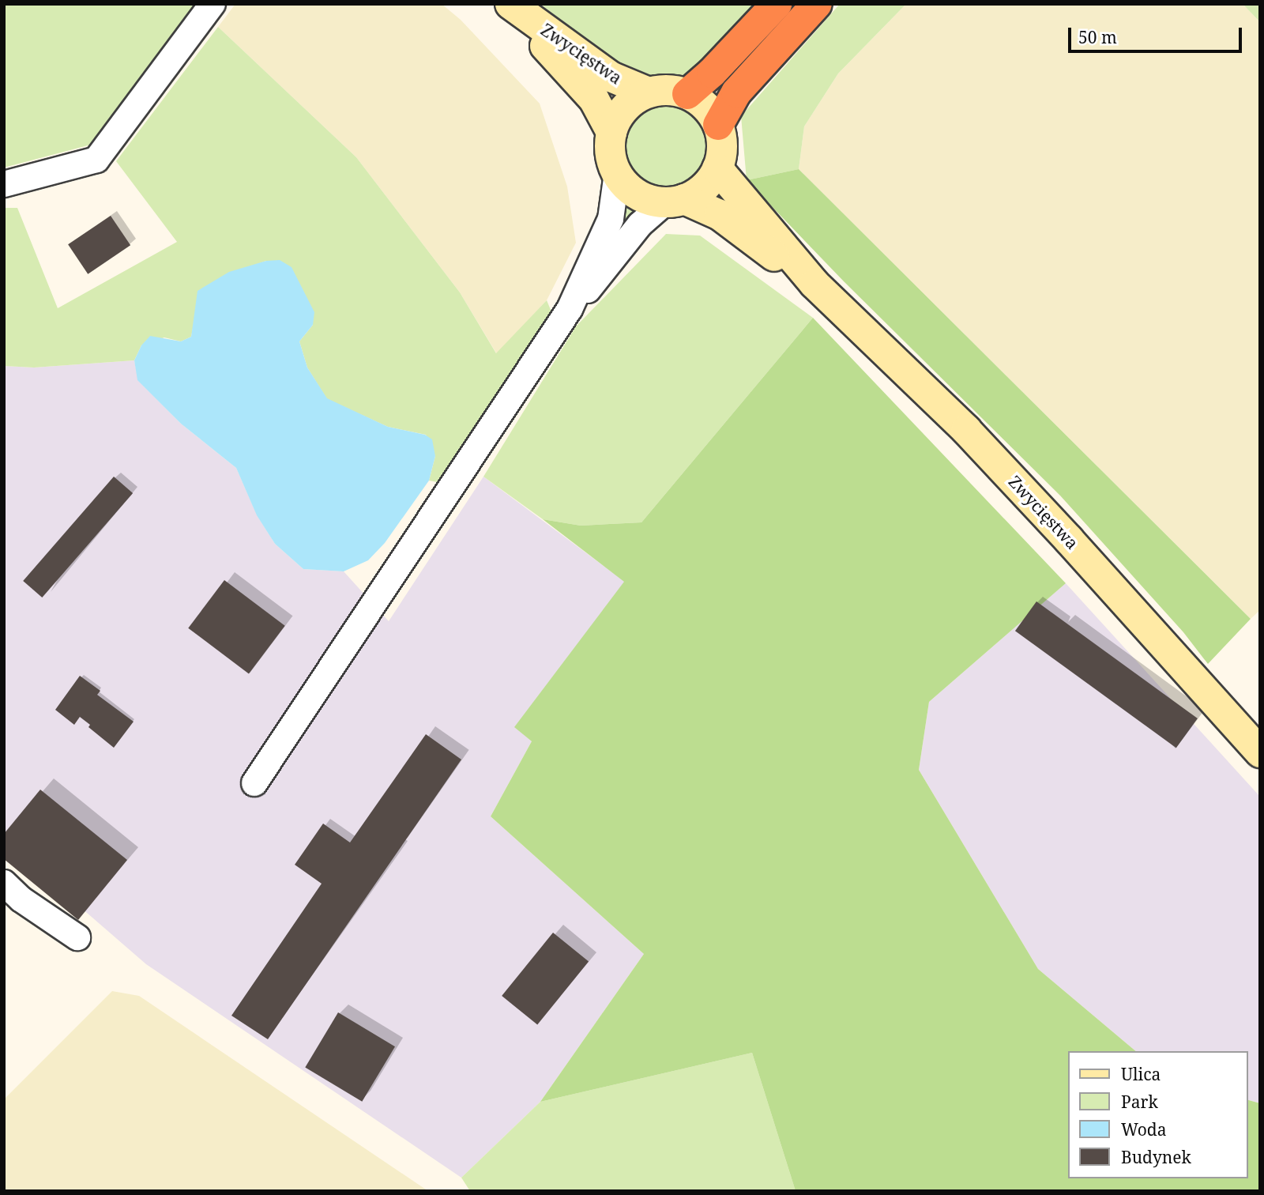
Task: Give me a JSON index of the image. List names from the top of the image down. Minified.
{"streets":{"main road":["Zwycięstwa"]},"legend":["Ulica","Park","Woda","Budynek"],"scale_bar":"50 m"}
